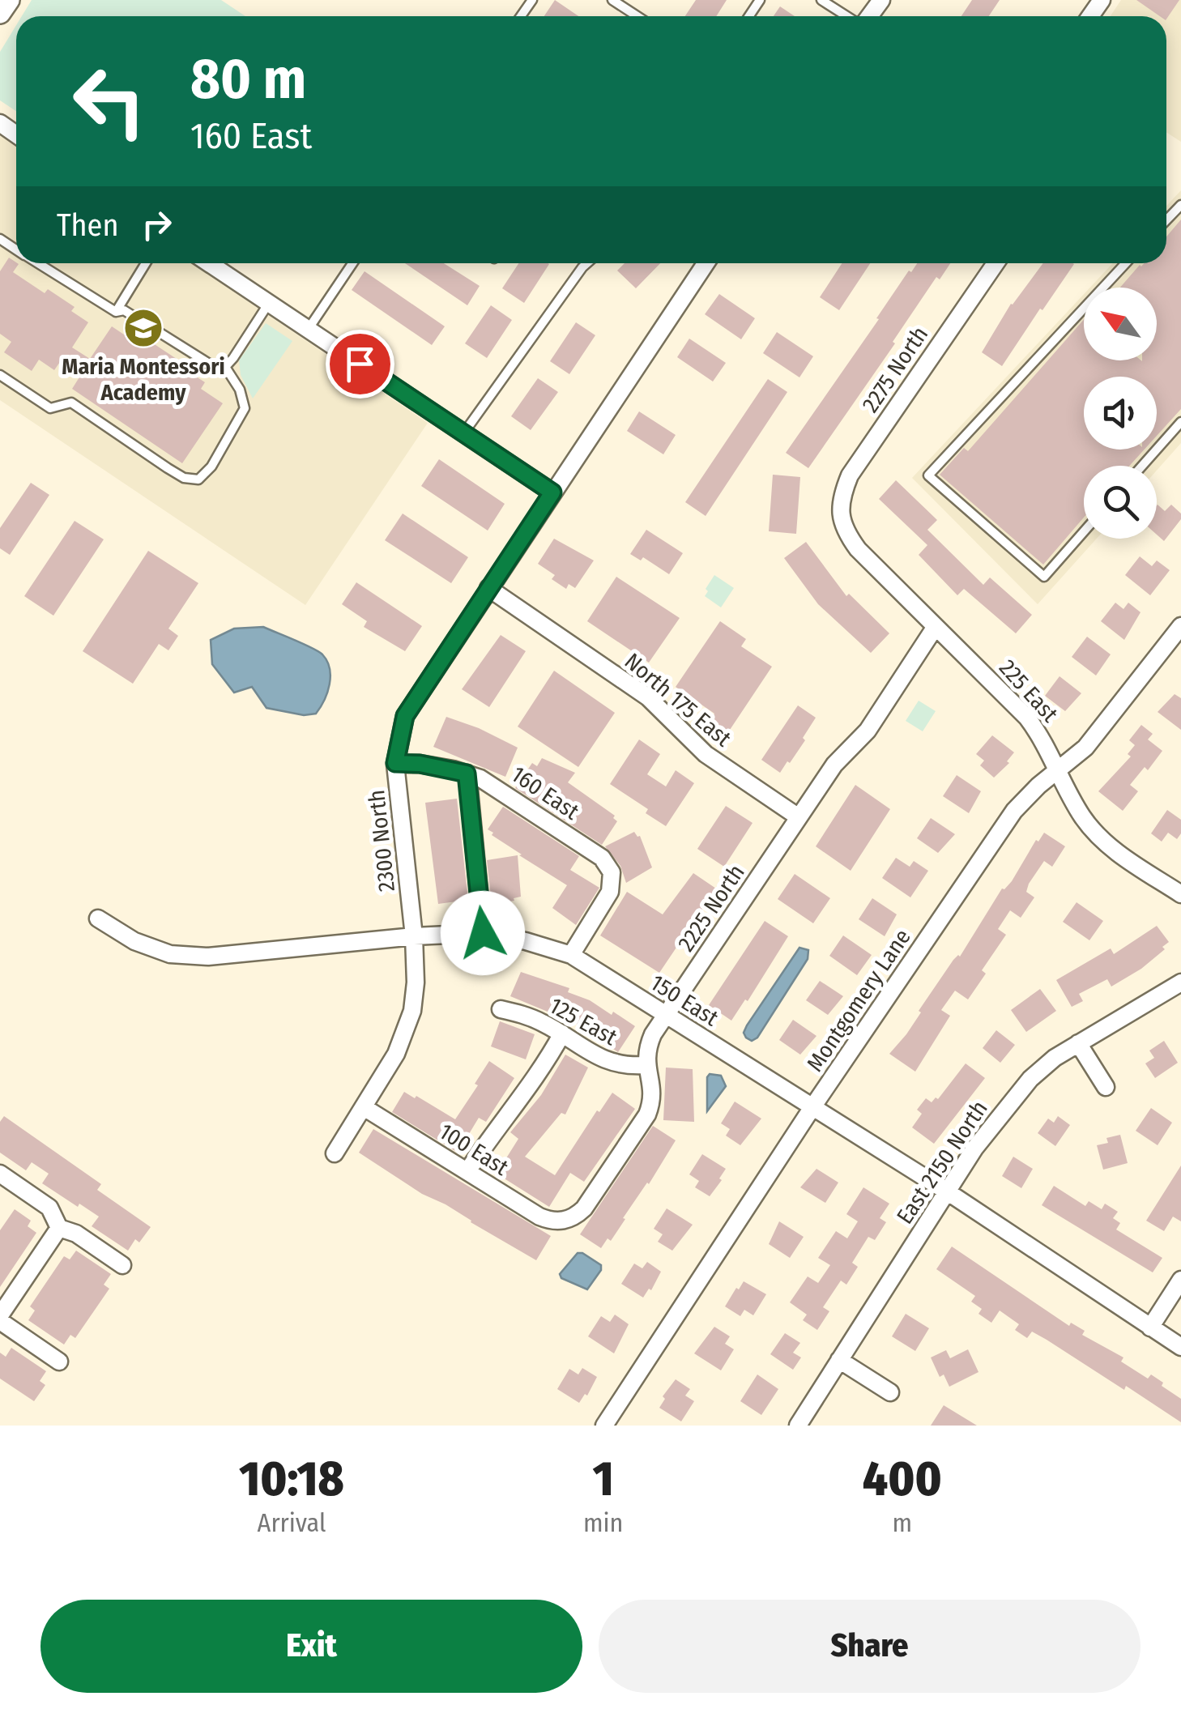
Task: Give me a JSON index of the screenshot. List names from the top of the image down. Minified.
{"streets":{"street":["2275 North","225 East","North 175 East","160 East","2300 North","2225 North","150 East","Montgomery Lane","125 East","100 East","East 2150 North"]},"crossings":[["2275 North","225 East"],["225 East","2225 North"],["225 East","Montgomery Lane"],["North 175 East","2300 North"],["North 175 East","2225 North"],["160 East","2300 North"],["160 East","150 East"],["2300 North","150 East"],["2300 North","100 East"],["2225 North","150 East"],["2225 North","125 East"],["2225 North","100 East"],["150 East","Montgomery Lane"],["150 East","East 2150 North"],["125 East","100 East"]],"places":{"school or university":["Maria Montessori Academy"]},"north":"top left","page":{"turn":["80 m","160 East"],"then":"Then","eta":["10:18","Arrival","1","min","400","m"],"buttons":["Exit","Share"]}}
